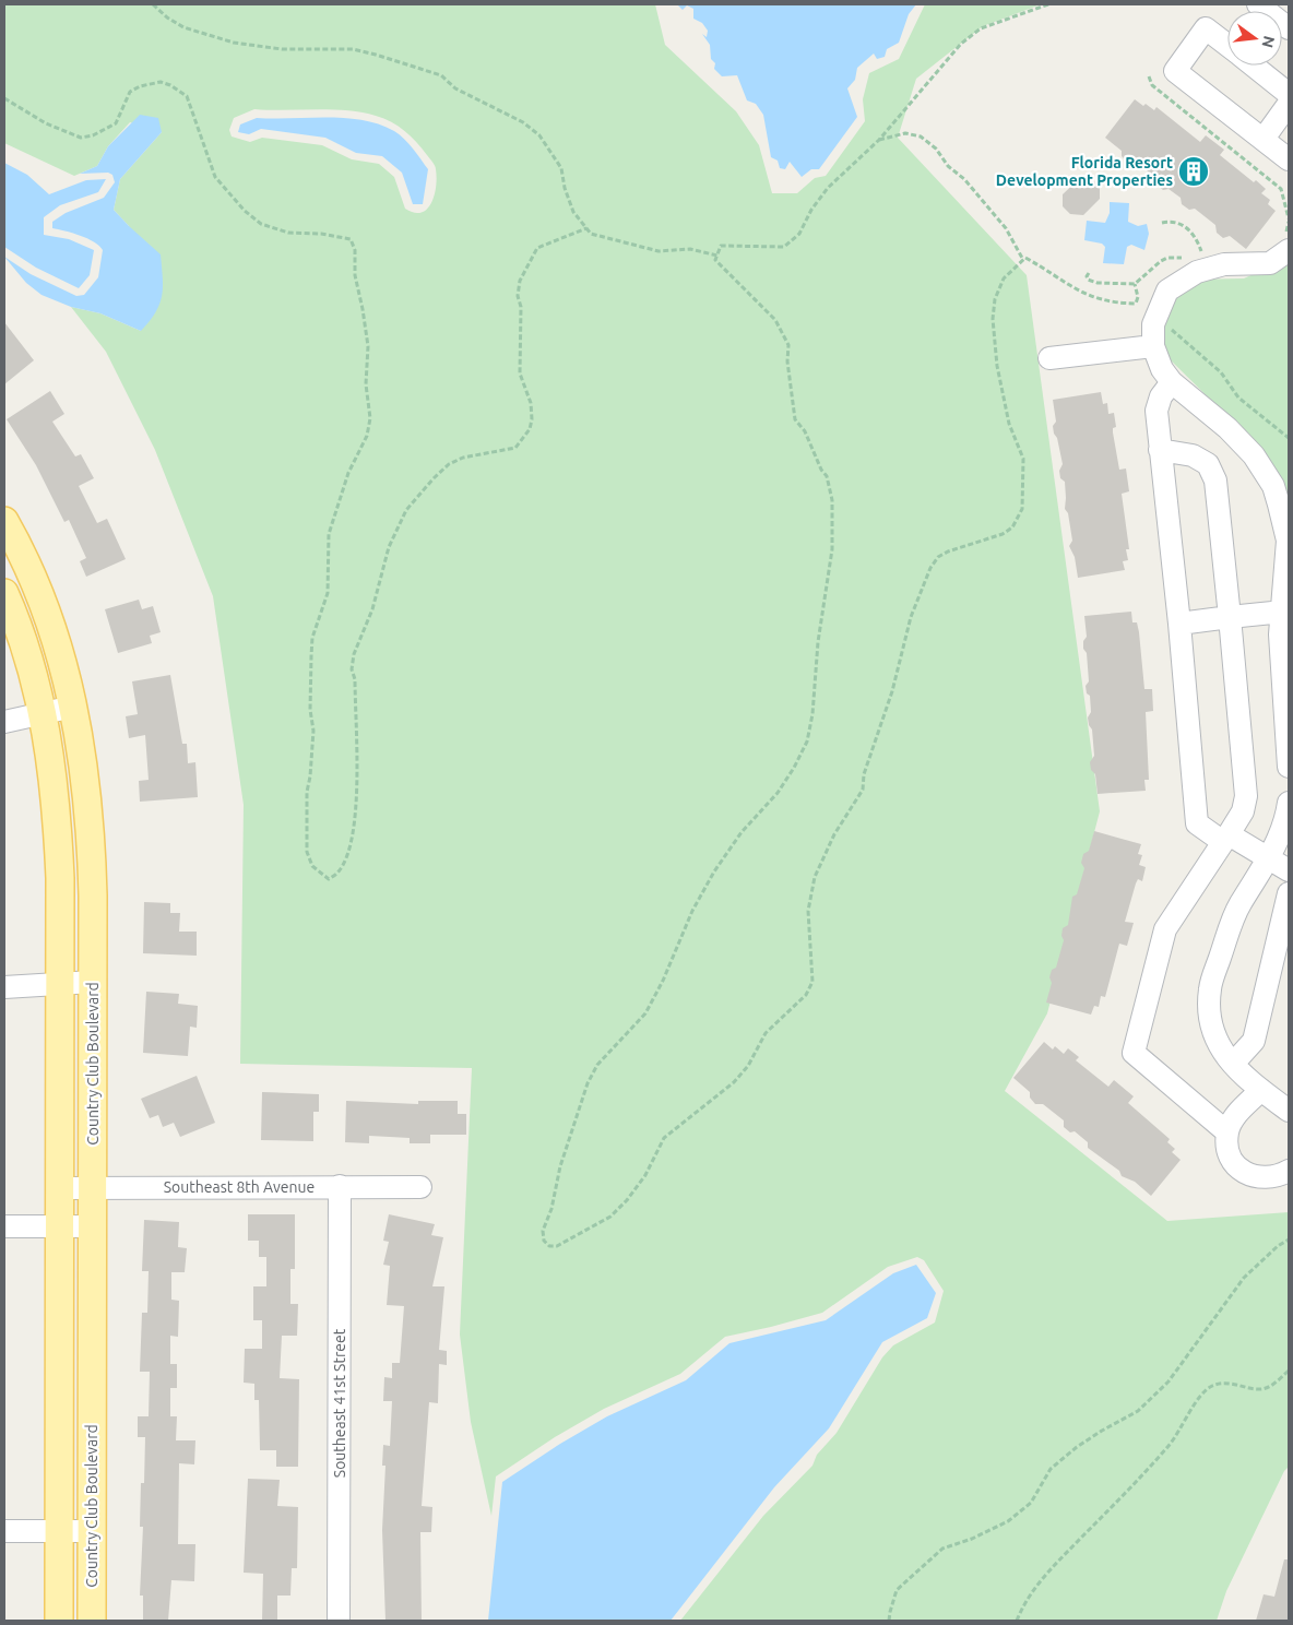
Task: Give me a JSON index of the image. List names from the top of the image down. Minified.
{"streets":{"main road":["Country Club Boulevard"],"street":["Southeast 8th Avenue","Southeast 41st Street"]},"crossings":[["Country Club Boulevard","Southeast 8th Avenue"],["Southeast 8th Avenue","Southeast 41st Street"]],"places":{"building":["Florida Resort Development Properties"]},"north":"right"}
